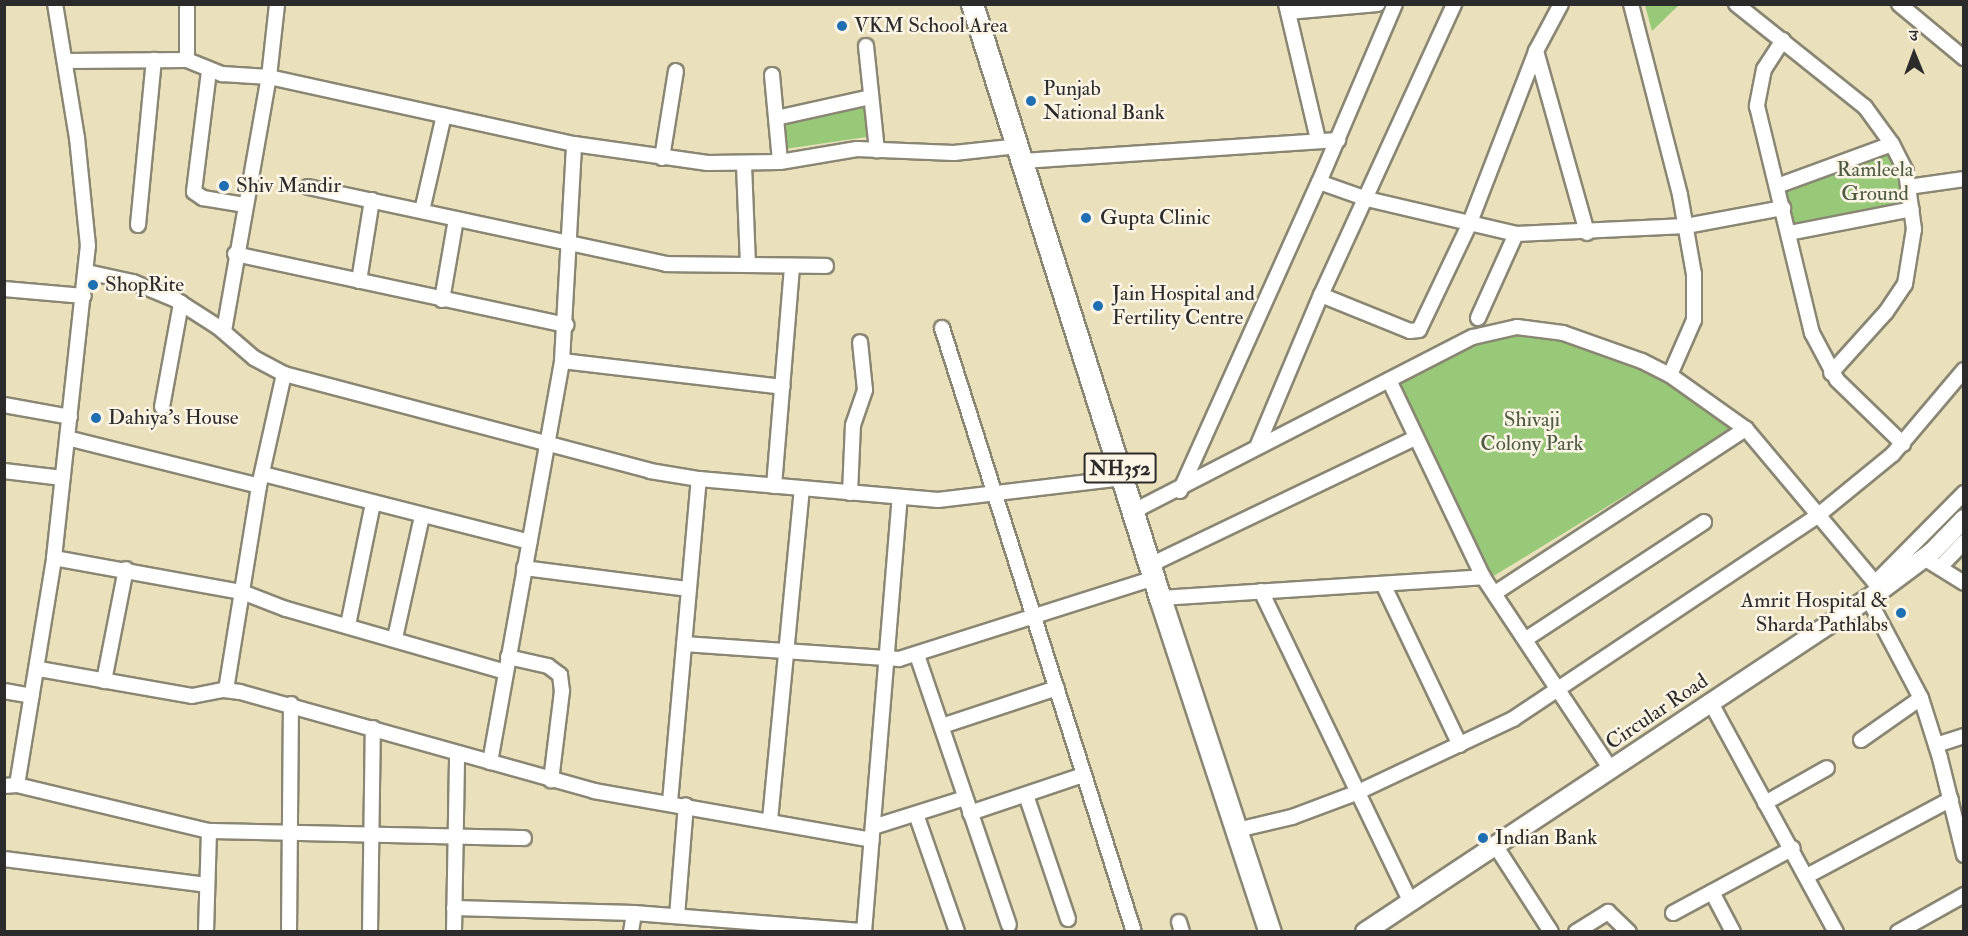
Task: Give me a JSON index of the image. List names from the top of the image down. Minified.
{"streets":{"highway":["NH352"],"main road":["Circular Road"]},"parks":["Ramleela Ground","Shivaji Colony Park"],"places":["VKM School Area","Punjab National Bank","Shiv Mandir","Gupta Clinic","ShopRite","Jain Hospital and Fertility Centre","Dahiya's House","Amrit Hospital & Sharda Pathlabs","Indian Bank"],"north":"top"}
